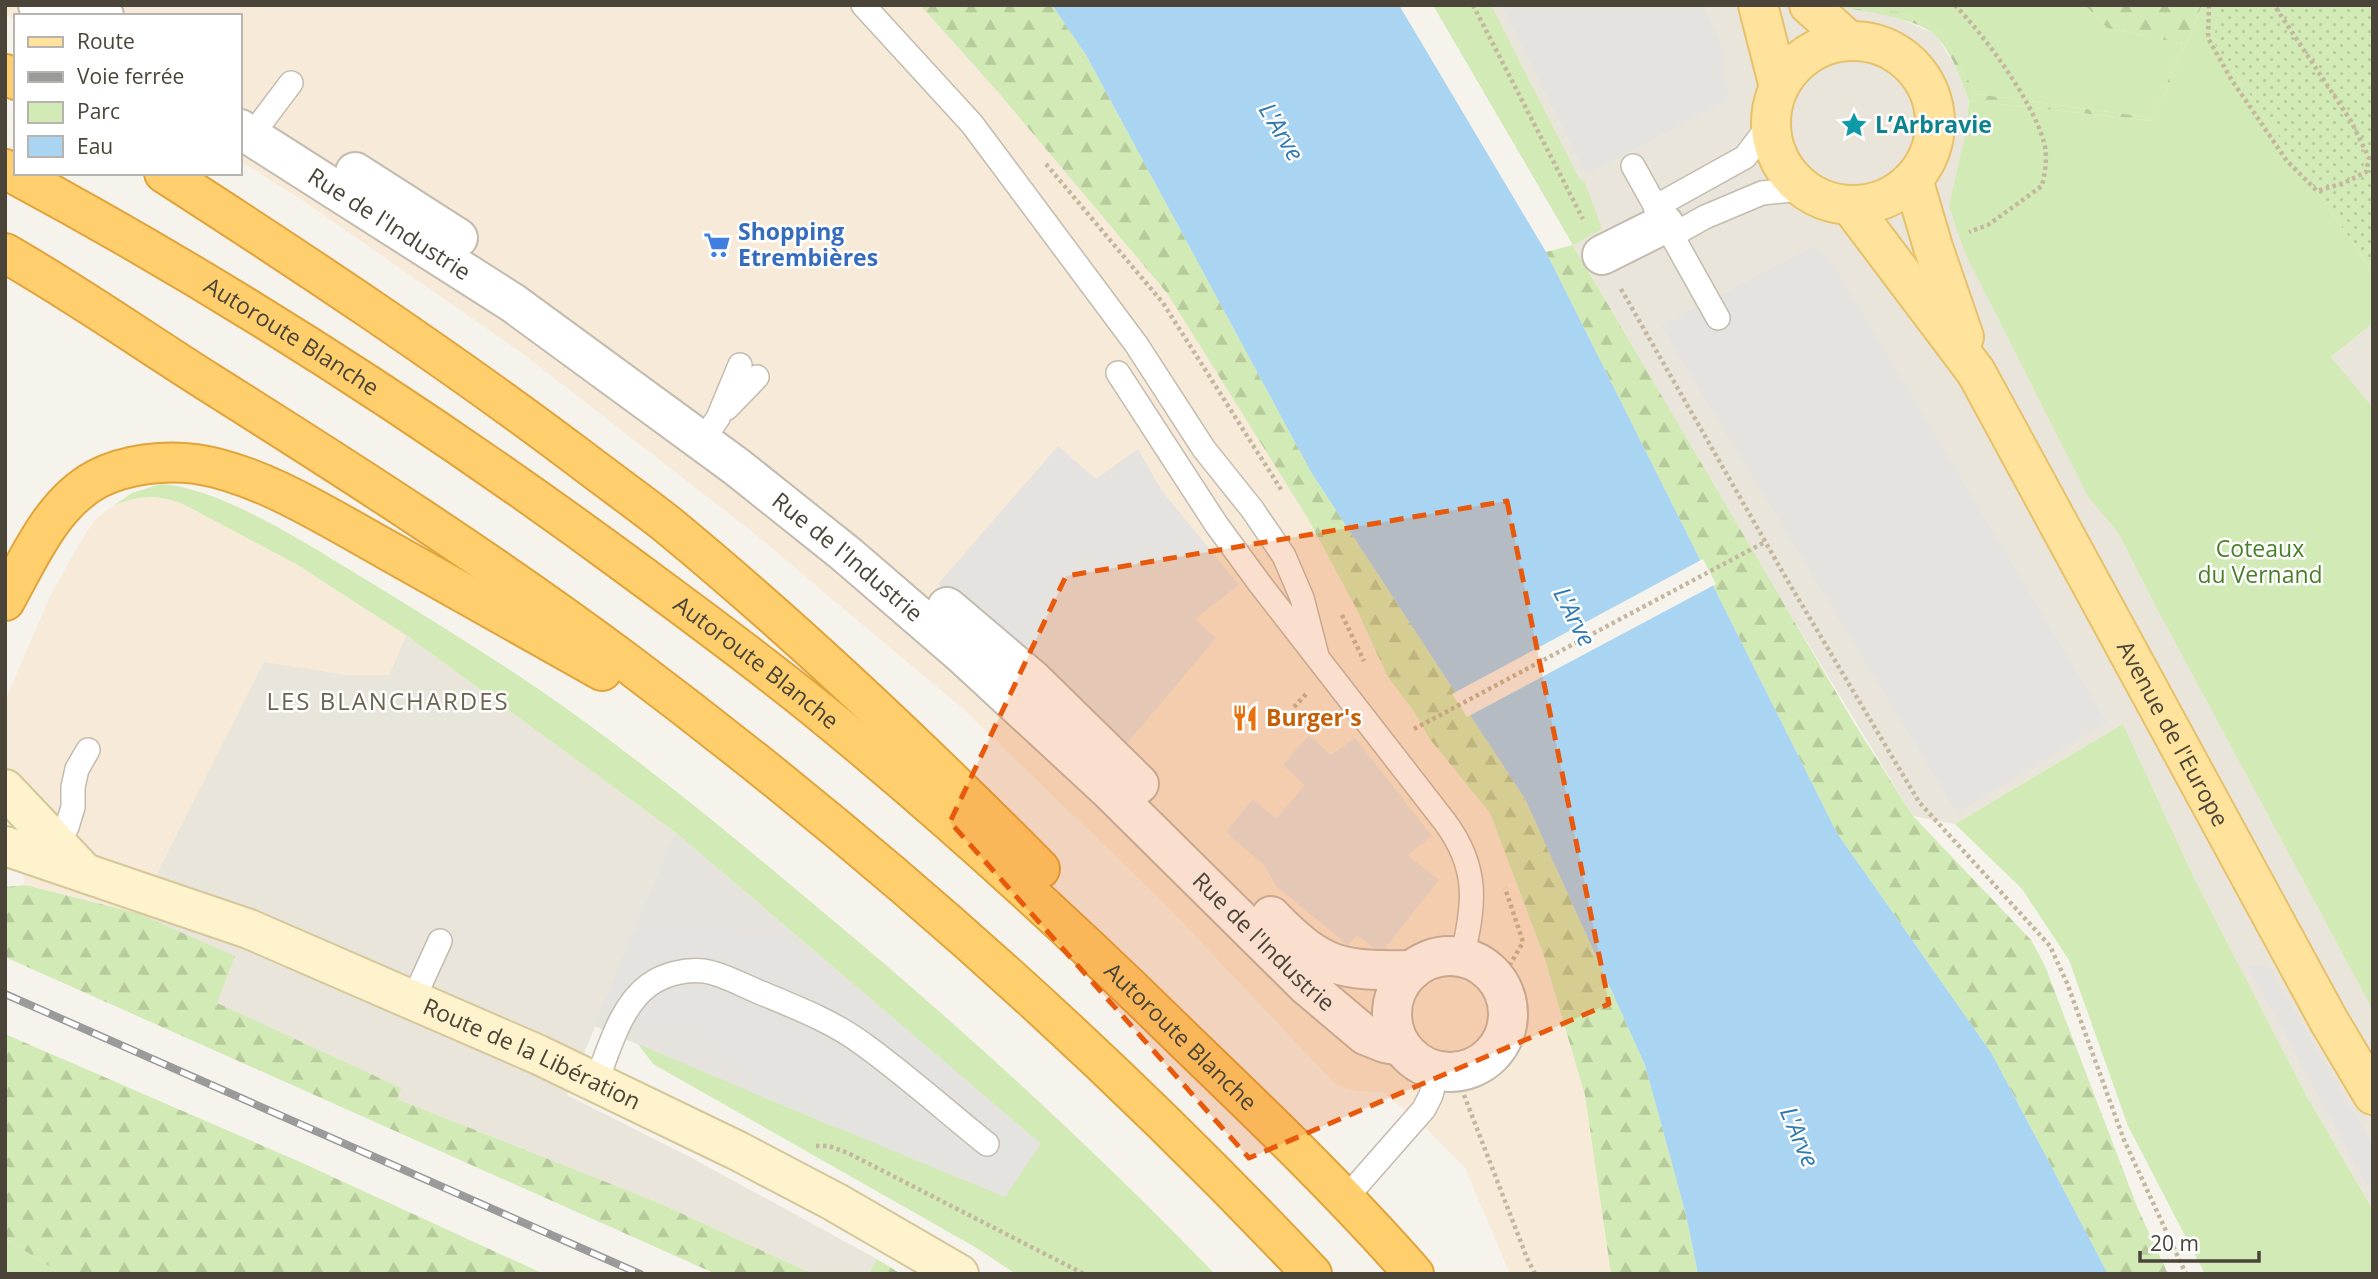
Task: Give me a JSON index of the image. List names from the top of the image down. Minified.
{"streets":{"highway":["Autoroute Blanche"],"main road":["Avenue de l'Europe","Route de la Libération"],"street":["Rue de l'Industrie"]},"districts":["LES BLANCHARDES"],"water":["L'Arve"],"parks":["Coteaux du Vernand"],"places":{"place":["L’Arbravie"],"supermarket":["Shopping Etrembières"],"restaurant":["Burger's"]},"legend":["Route","Voie ferrée","Parc","Eau"],"scale_bar":"20 m"}
